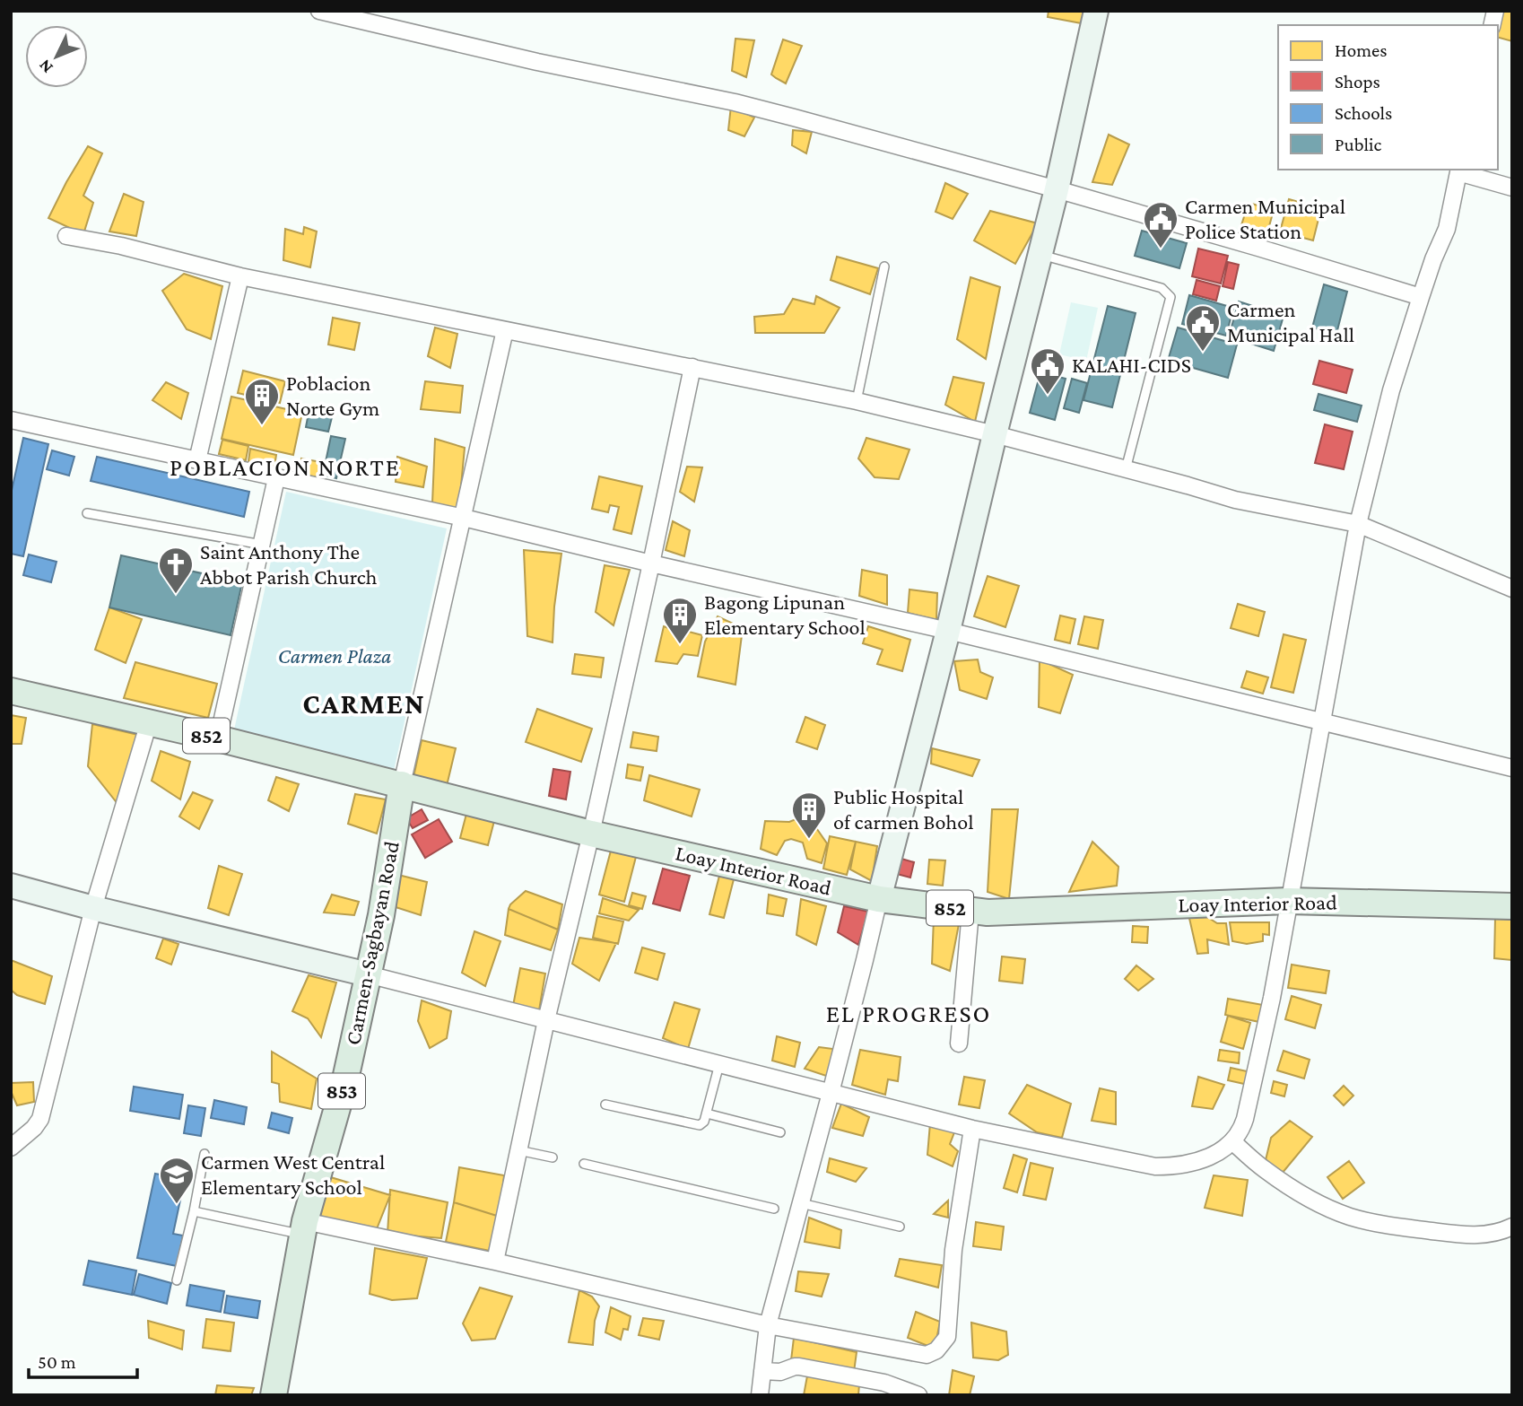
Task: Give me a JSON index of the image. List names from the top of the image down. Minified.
{"streets":{"main road":["852","Loay Interior Road","Carmen-Sagbayan Road","853"]},"crossings":[["Loay Interior Road","Carmen-Sagbayan Road"]],"districts":["POBLACION NORTE","CARMEN","EL PROGRESO"],"parks":["Carmen Plaza"],"places":{"public building":["Carmen Municipal Police Station","Carmen Municipal Hall","KALAHI-CIDS"],"building":["Poblacion Norte Gym","Bagong Lipunan Elementary School","Public Hospital of carmen Bohol"],"church":["Saint Anthony The Abbot Parish Church"],"school or university":["Carmen West Central Elementary School"]},"legend":["Homes","Shops","Schools","Public"],"scale_bar":"50 m","north":"bottom left"}
